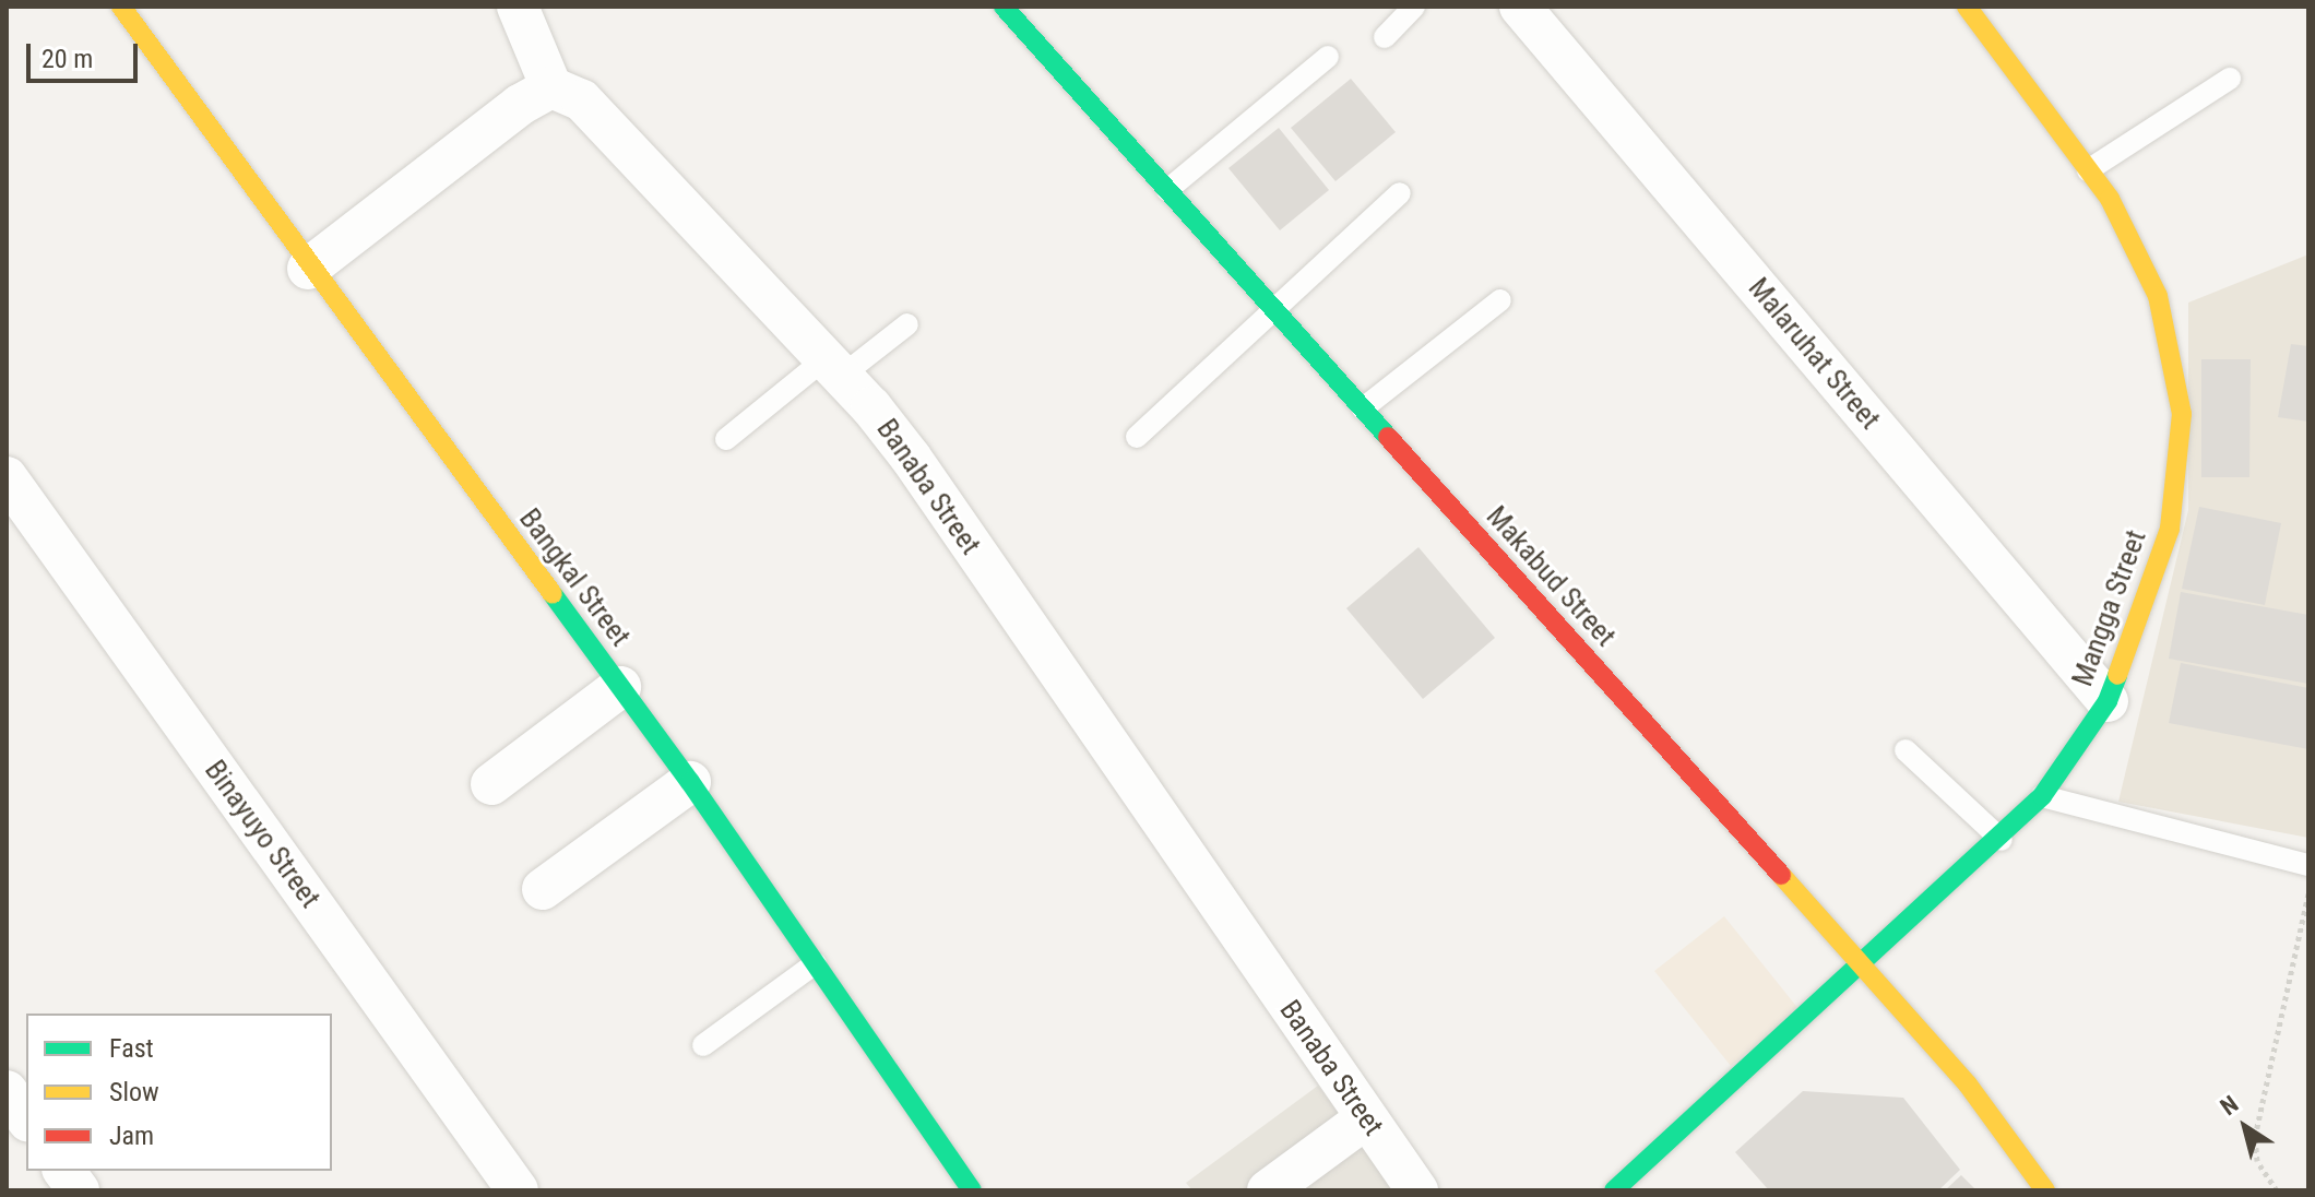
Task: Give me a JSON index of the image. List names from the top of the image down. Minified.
{"streets":{"street":["Malaruhat Street","Banaba Street","Makabud Street","Bangkal Street","Mangga Street","Binayuyo Street"]},"crossings":[["Malaruhat Street","Mangga Street"],["Makabud Street","Mangga Street"]],"legend":["Fast","Slow","Jam"],"scale_bar":"20 m","north":"top left"}
